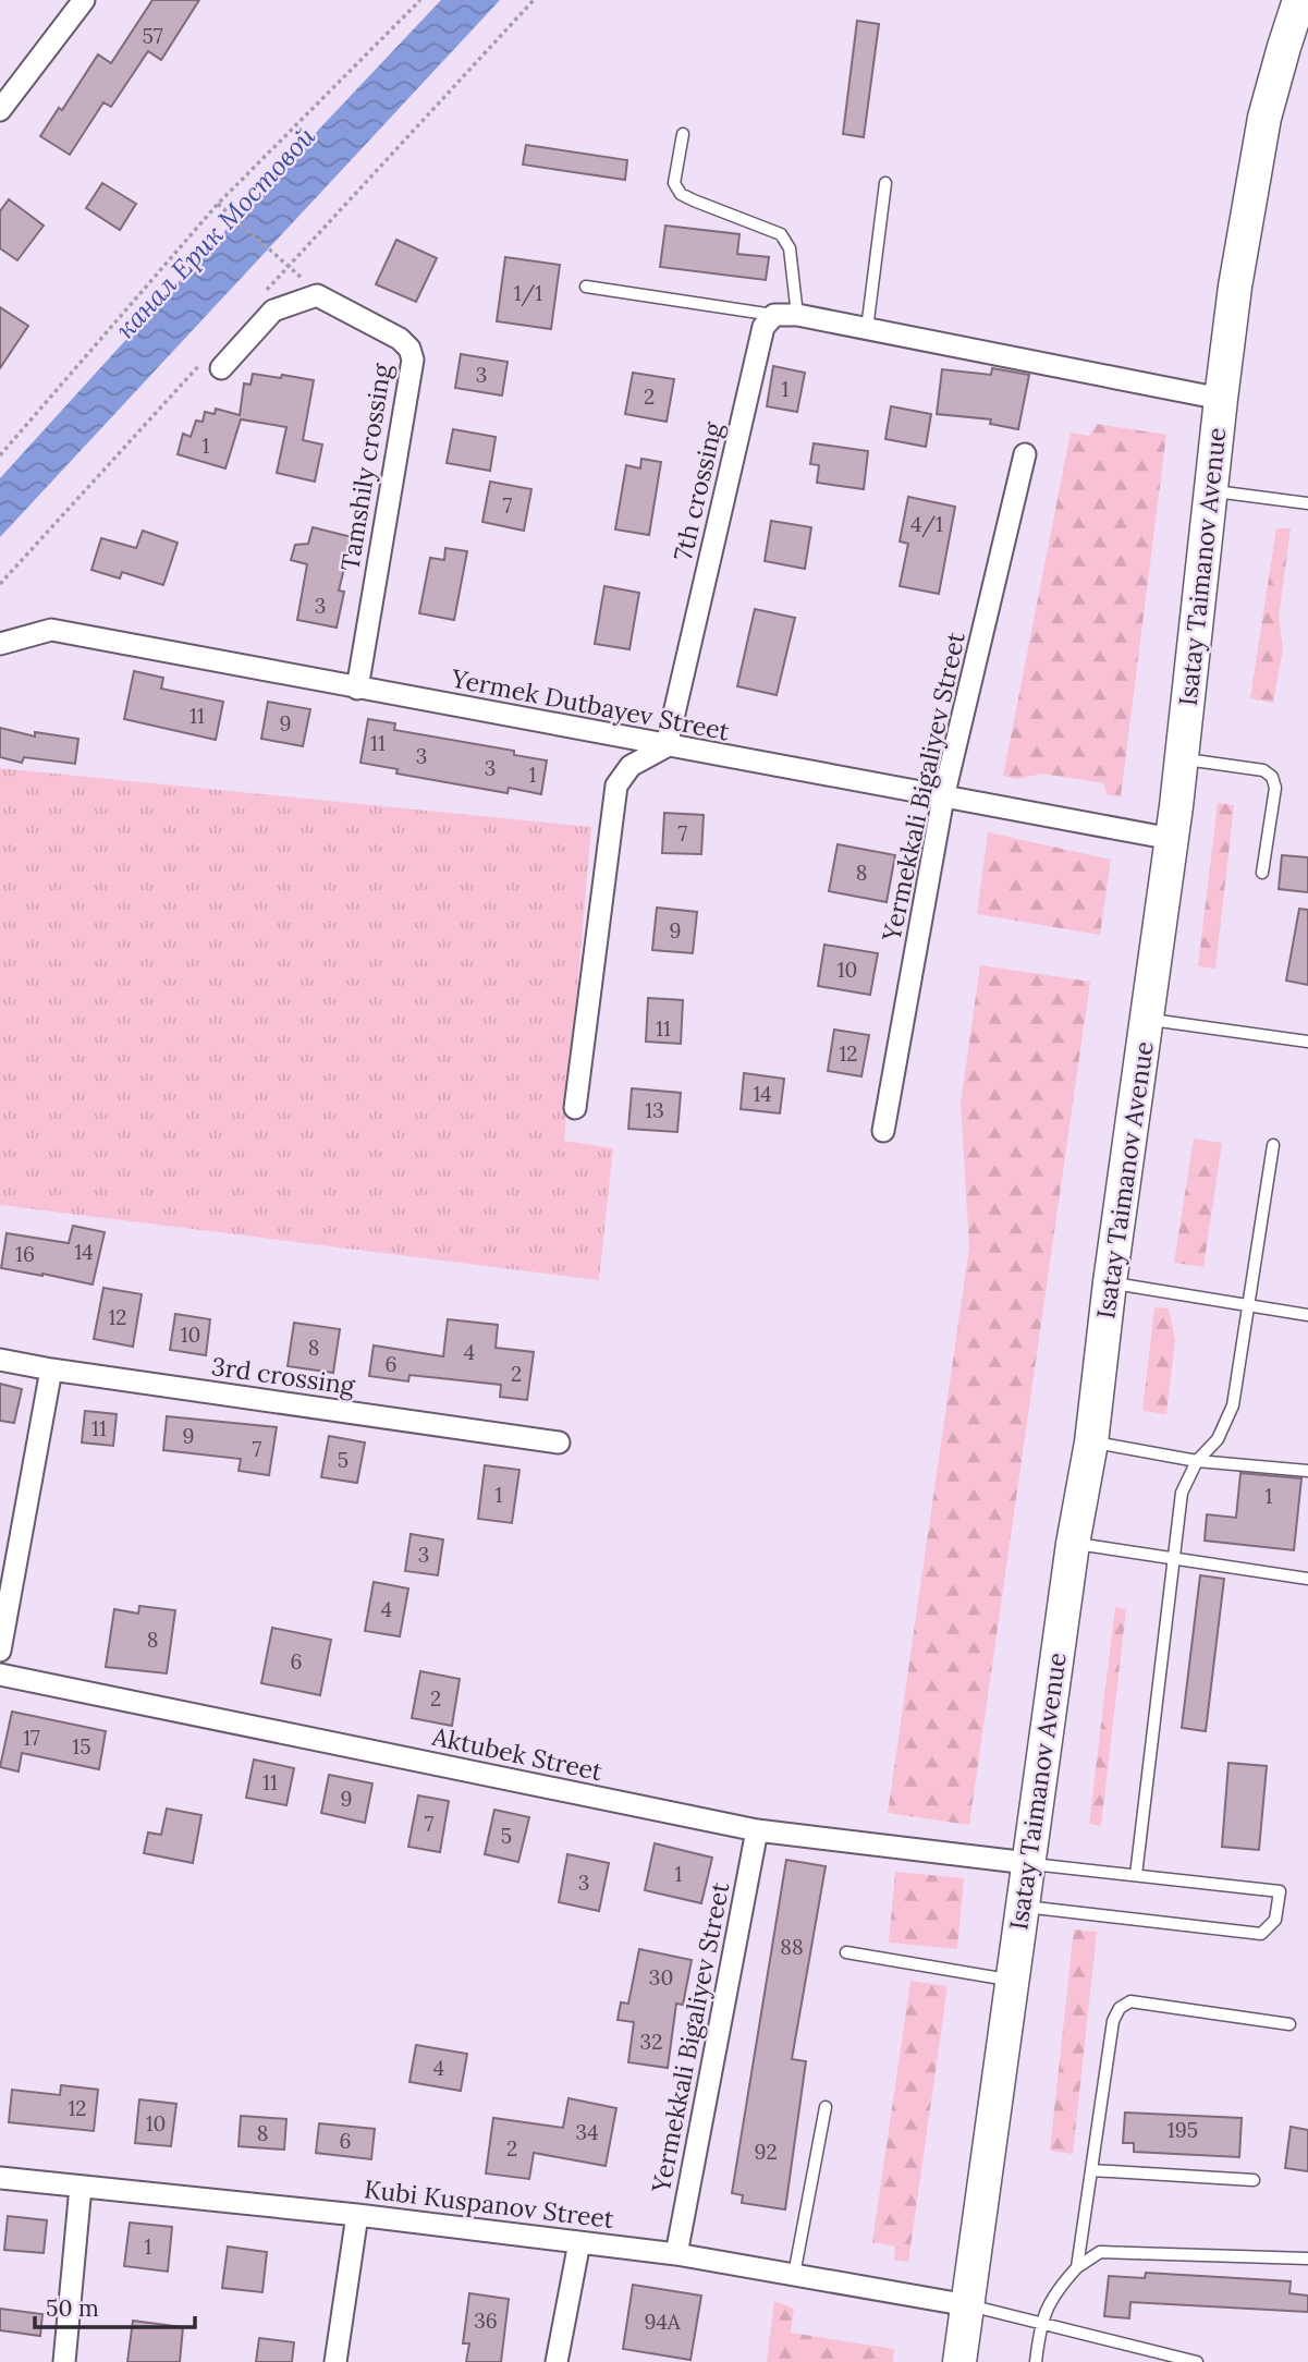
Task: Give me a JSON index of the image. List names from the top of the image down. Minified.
{"streets":{"main road":["Isatay Taimanov Avenue"],"street":["Tamshily crossing","7th crossing","Yermek Dutbayev Street","Yermekkali Bigaliyev Street","3rd crossing","Aktubek Street","Kubi Kuspanov Street"]},"crossings":[["Tamshily crossing","Yermek Dutbayev Street"],["7th crossing","Yermek Dutbayev Street"],["Isatay Taimanov Avenue","Yermek Dutbayev Street"],["Isatay Taimanov Avenue","Aktubek Street"],["Isatay Taimanov Avenue","Kubi Kuspanov Street"],["Yermek Dutbayev Street","Yermekkali Bigaliyev Street"],["Yermekkali Bigaliyev Street","Aktubek Street"],["Yermekkali Bigaliyev Street","Kubi Kuspanov Street"]],"water":["канал Ерик Мостовой"],"house_numbers":["57","1/1","3","1","2","1","7","4/1","3","11","9","11","3","3","1","7","8","9","10","11","12","14","13","14","16","12","10","8","4","6","2","11","9","7","5","1","1","3","4","8","6","2","17","15","11","9","7","5","1","3","88","30","32","4","12","10","195","34","8","6","2","92","1","36","94А"],"scale_bar":"50 m"}
